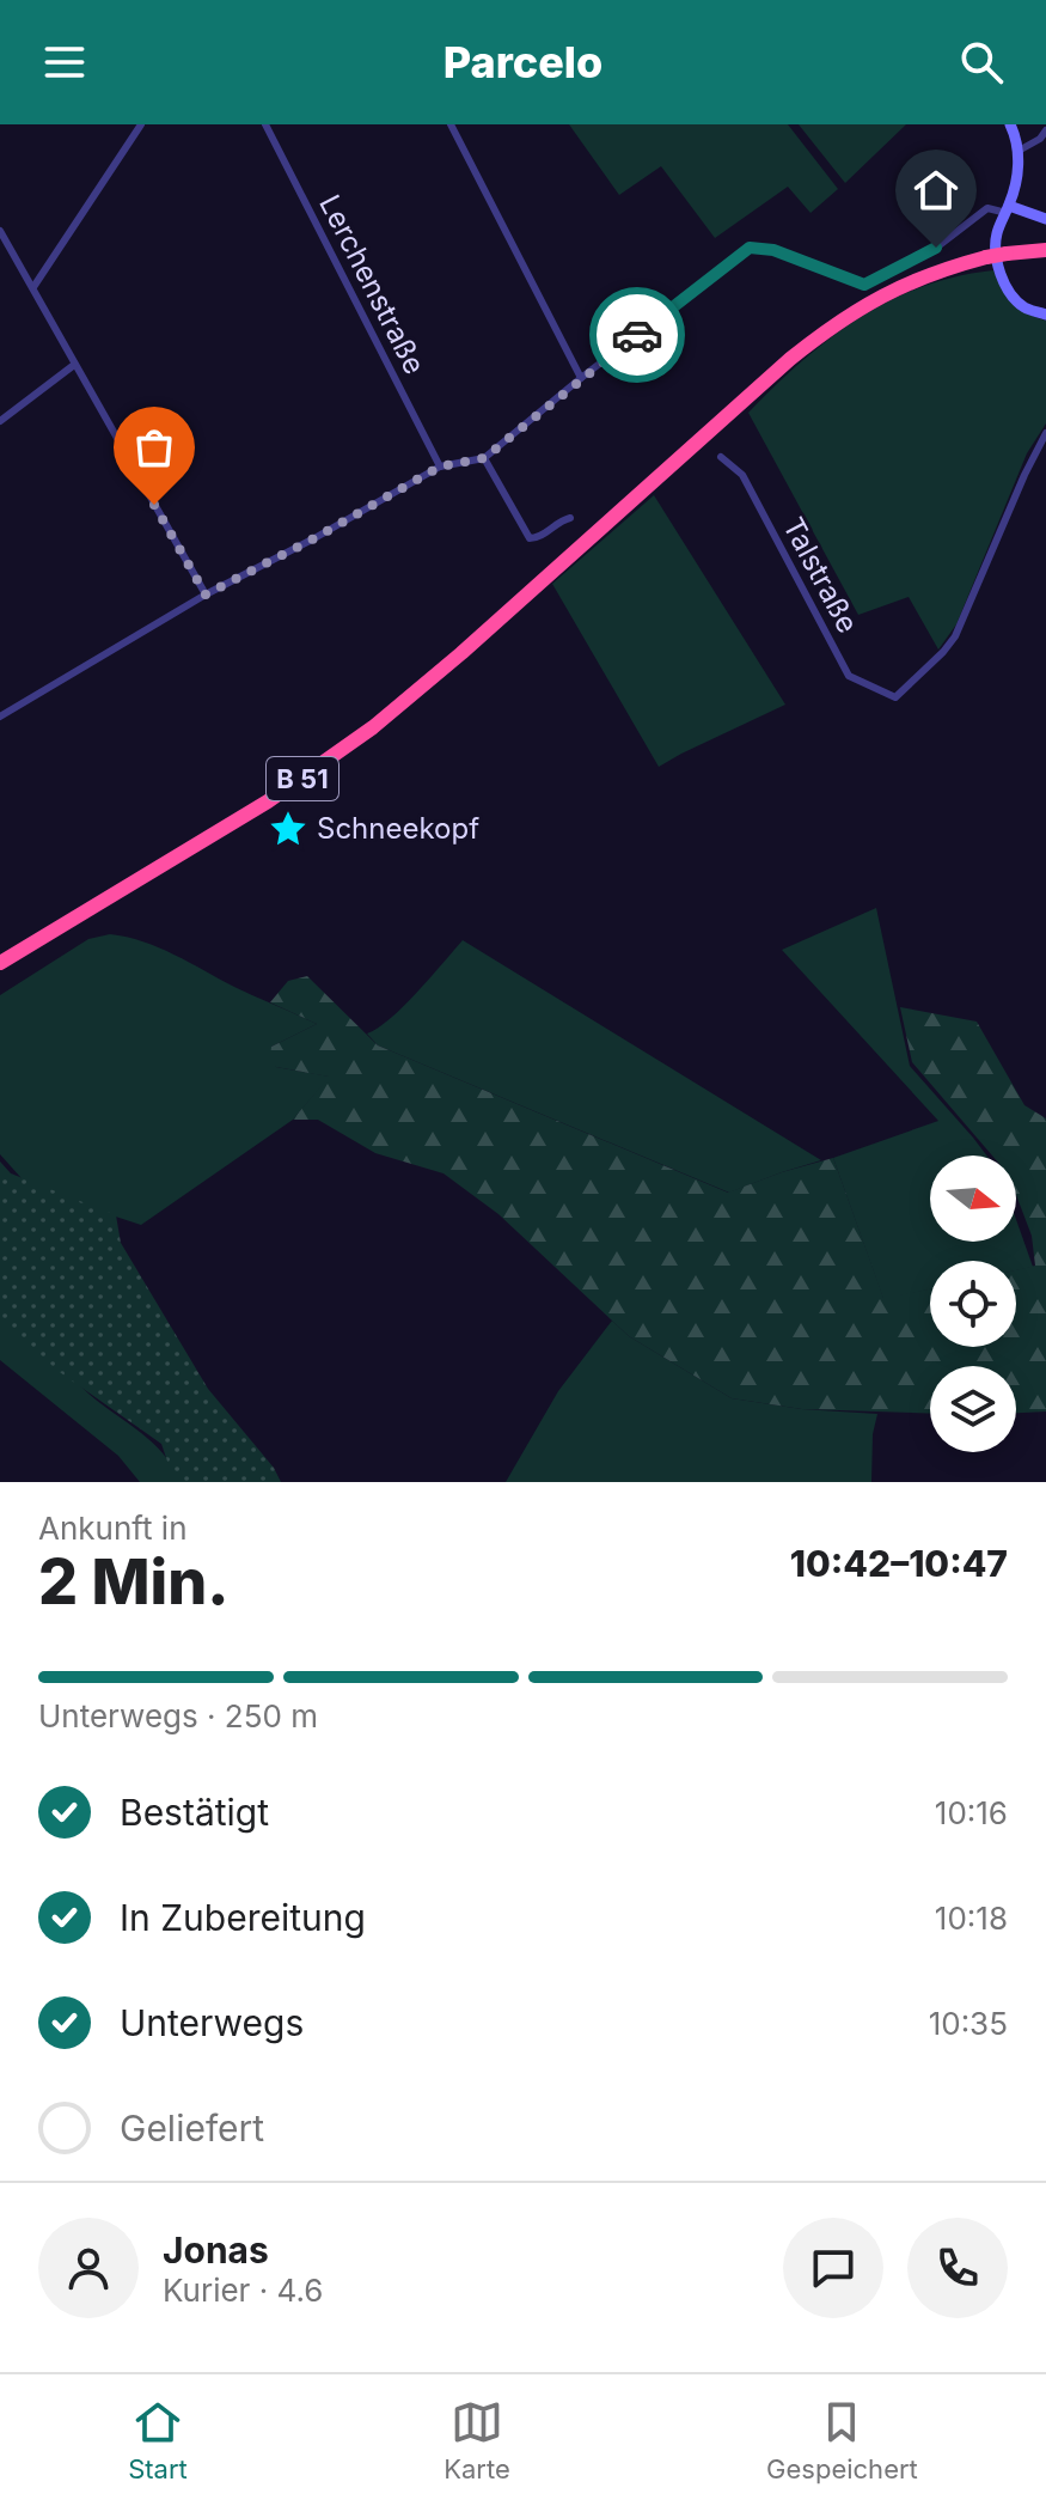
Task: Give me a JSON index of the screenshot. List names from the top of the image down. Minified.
{"streets":{"highway":["B 51"],"street":["Lerchenstraße","Talstraße"]},"places":{"place":["Schneekopf"]},"north":"right","page":{"header":"Parcelo","heading":["2 Min.","Ankunft in","10:42–10:47"],"panel":["Jonas","Kurier · 4.6"],"bar":"Unterwegs · 250 m","list":[["Bestätigt","10:16"],["In Zubereitung","10:18"],["Unterwegs","10:35"],"Geliefert"],"tabs":["Start","Karte","Gespeichert"]}}
